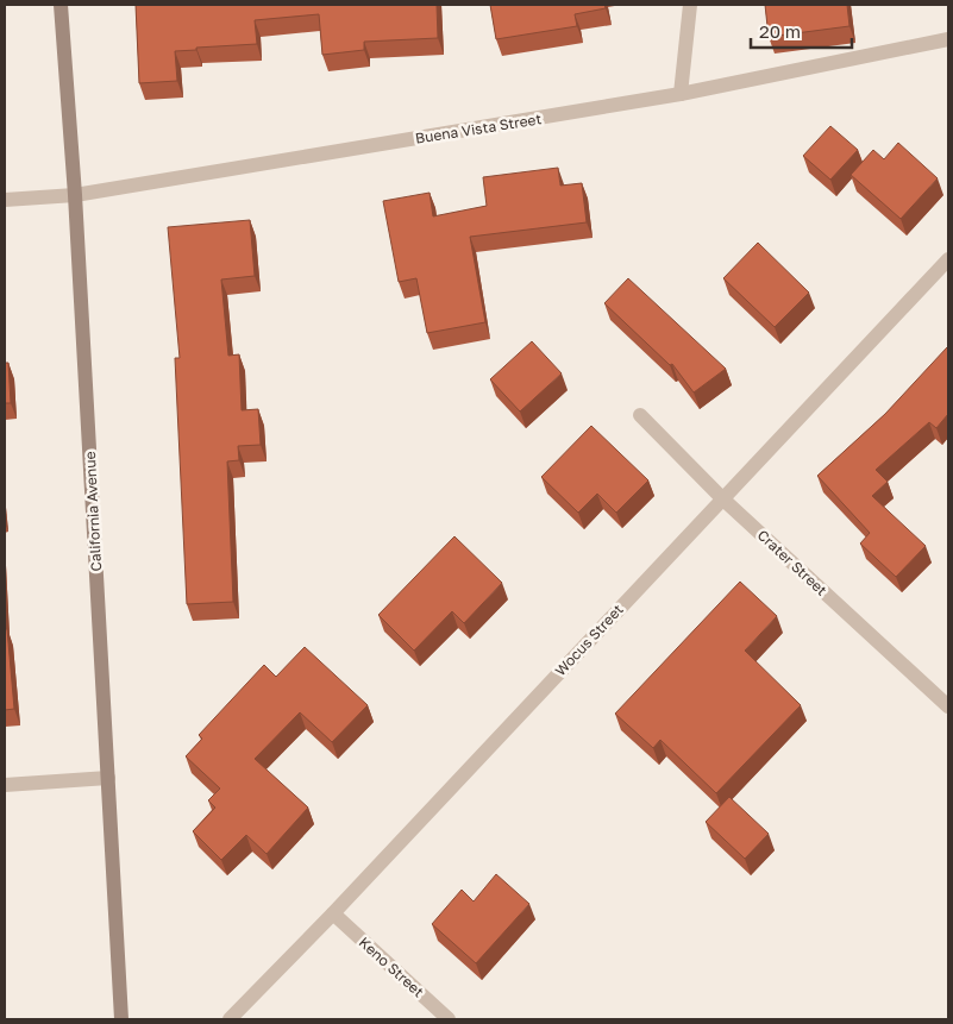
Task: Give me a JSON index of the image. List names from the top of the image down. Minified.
{"streets":{"street":["Buena Vista Street","California Avenue","Crater Street","Wocus Street","Keno Street"]},"crossings":[["Buena Vista Street","California Avenue"],["Crater Street","Wocus Street"],["Wocus Street","Keno Street"]],"scale_bar":"20 m"}
